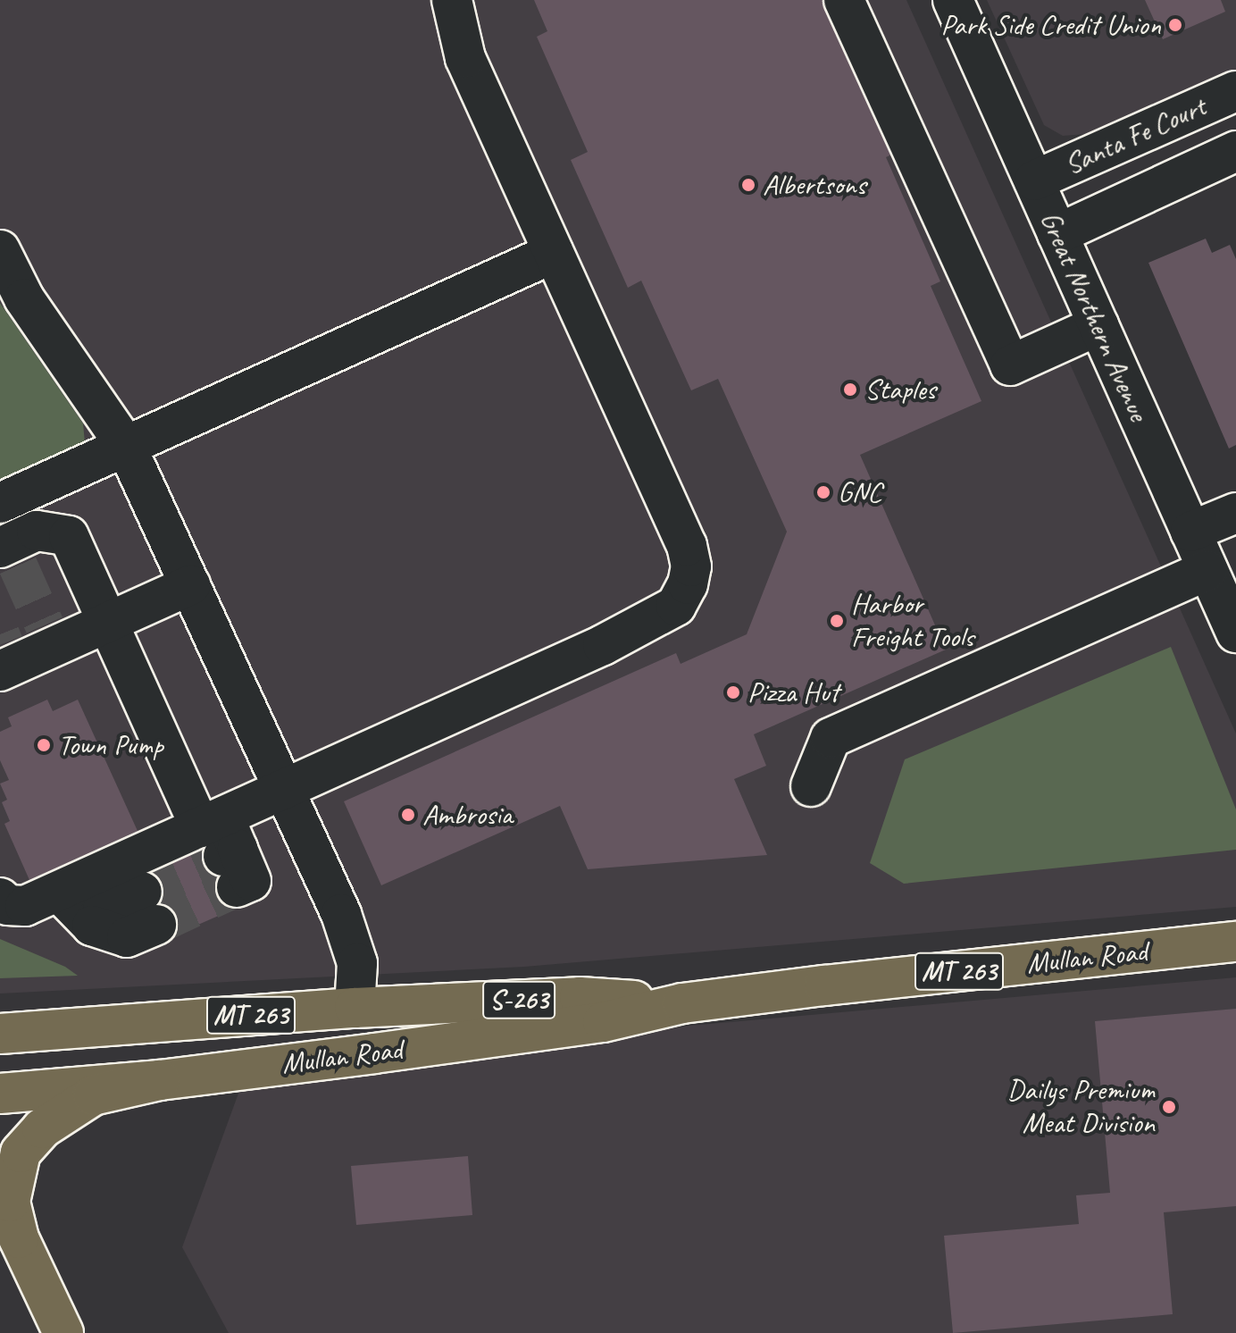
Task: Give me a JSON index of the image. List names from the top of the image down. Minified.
{"streets":{"main road":["Mullan Road","MT 263","S-263"],"street":["Santa Fe Court","Great Northern Avenue"]},"crossings":[["Santa Fe Court","Great Northern Avenue"]],"places":["Park Side Credit Union","Albertsons","Staples","GNC","Harbor Freight Tools","Pizza Hut","Town Pump","Ambrosia","Dailys Premium Meat Division"]}
